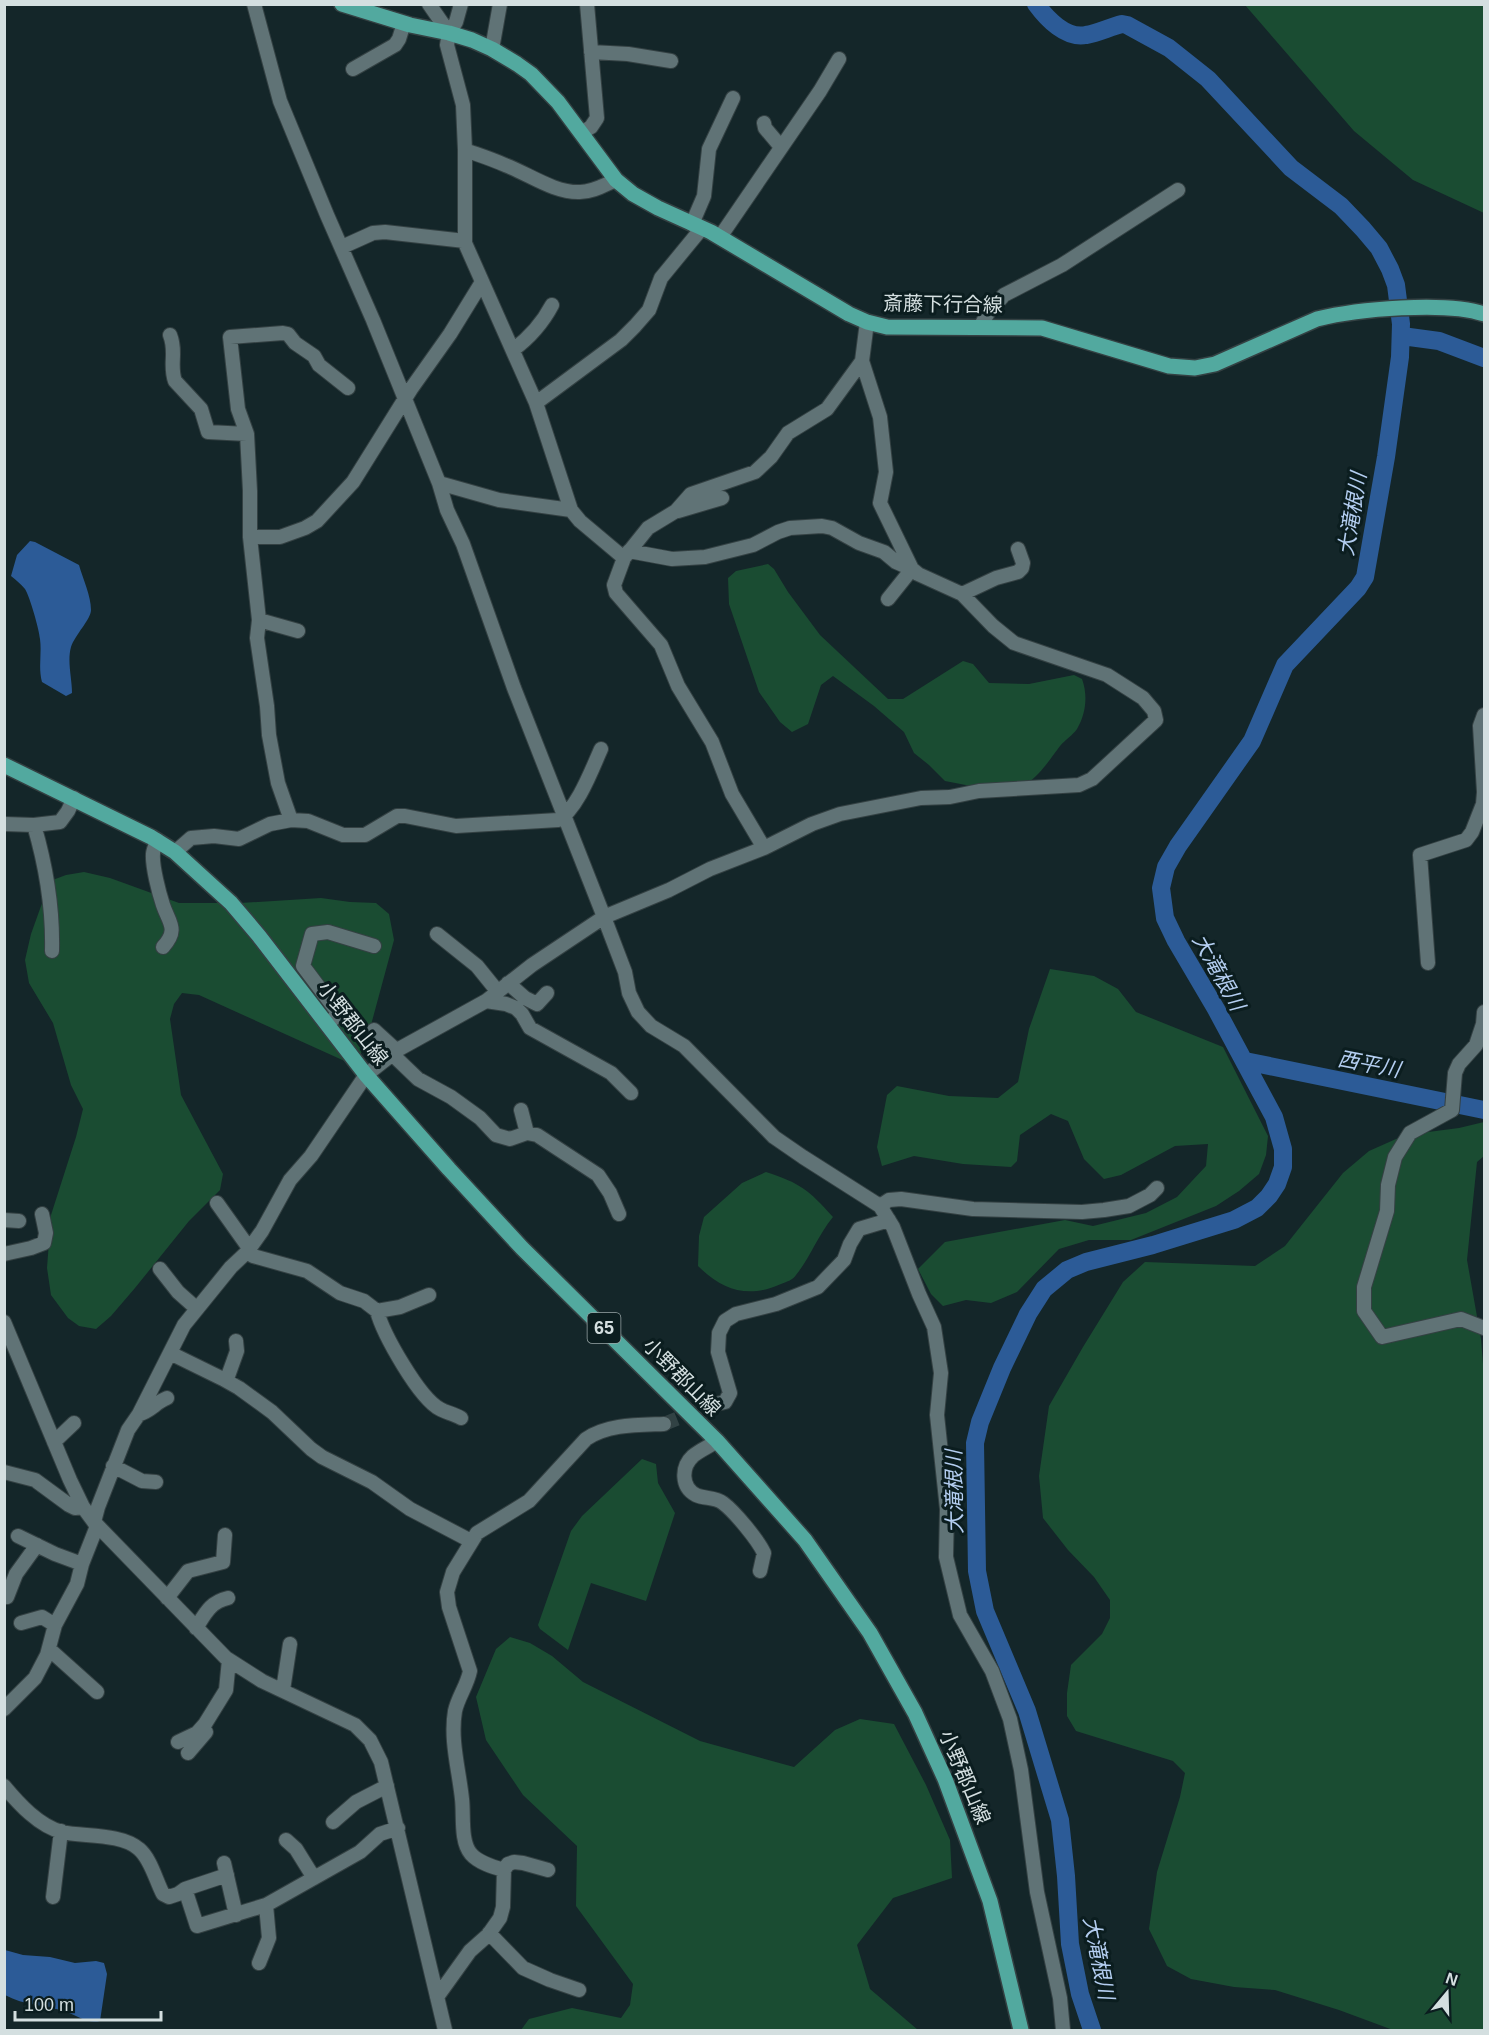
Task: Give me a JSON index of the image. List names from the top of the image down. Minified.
{"streets":{"main road":["斎藤下行合線","小野郡山線","65"]},"water":["大滝根川","西平川"],"scale_bar":"100 m","north":"top"}
